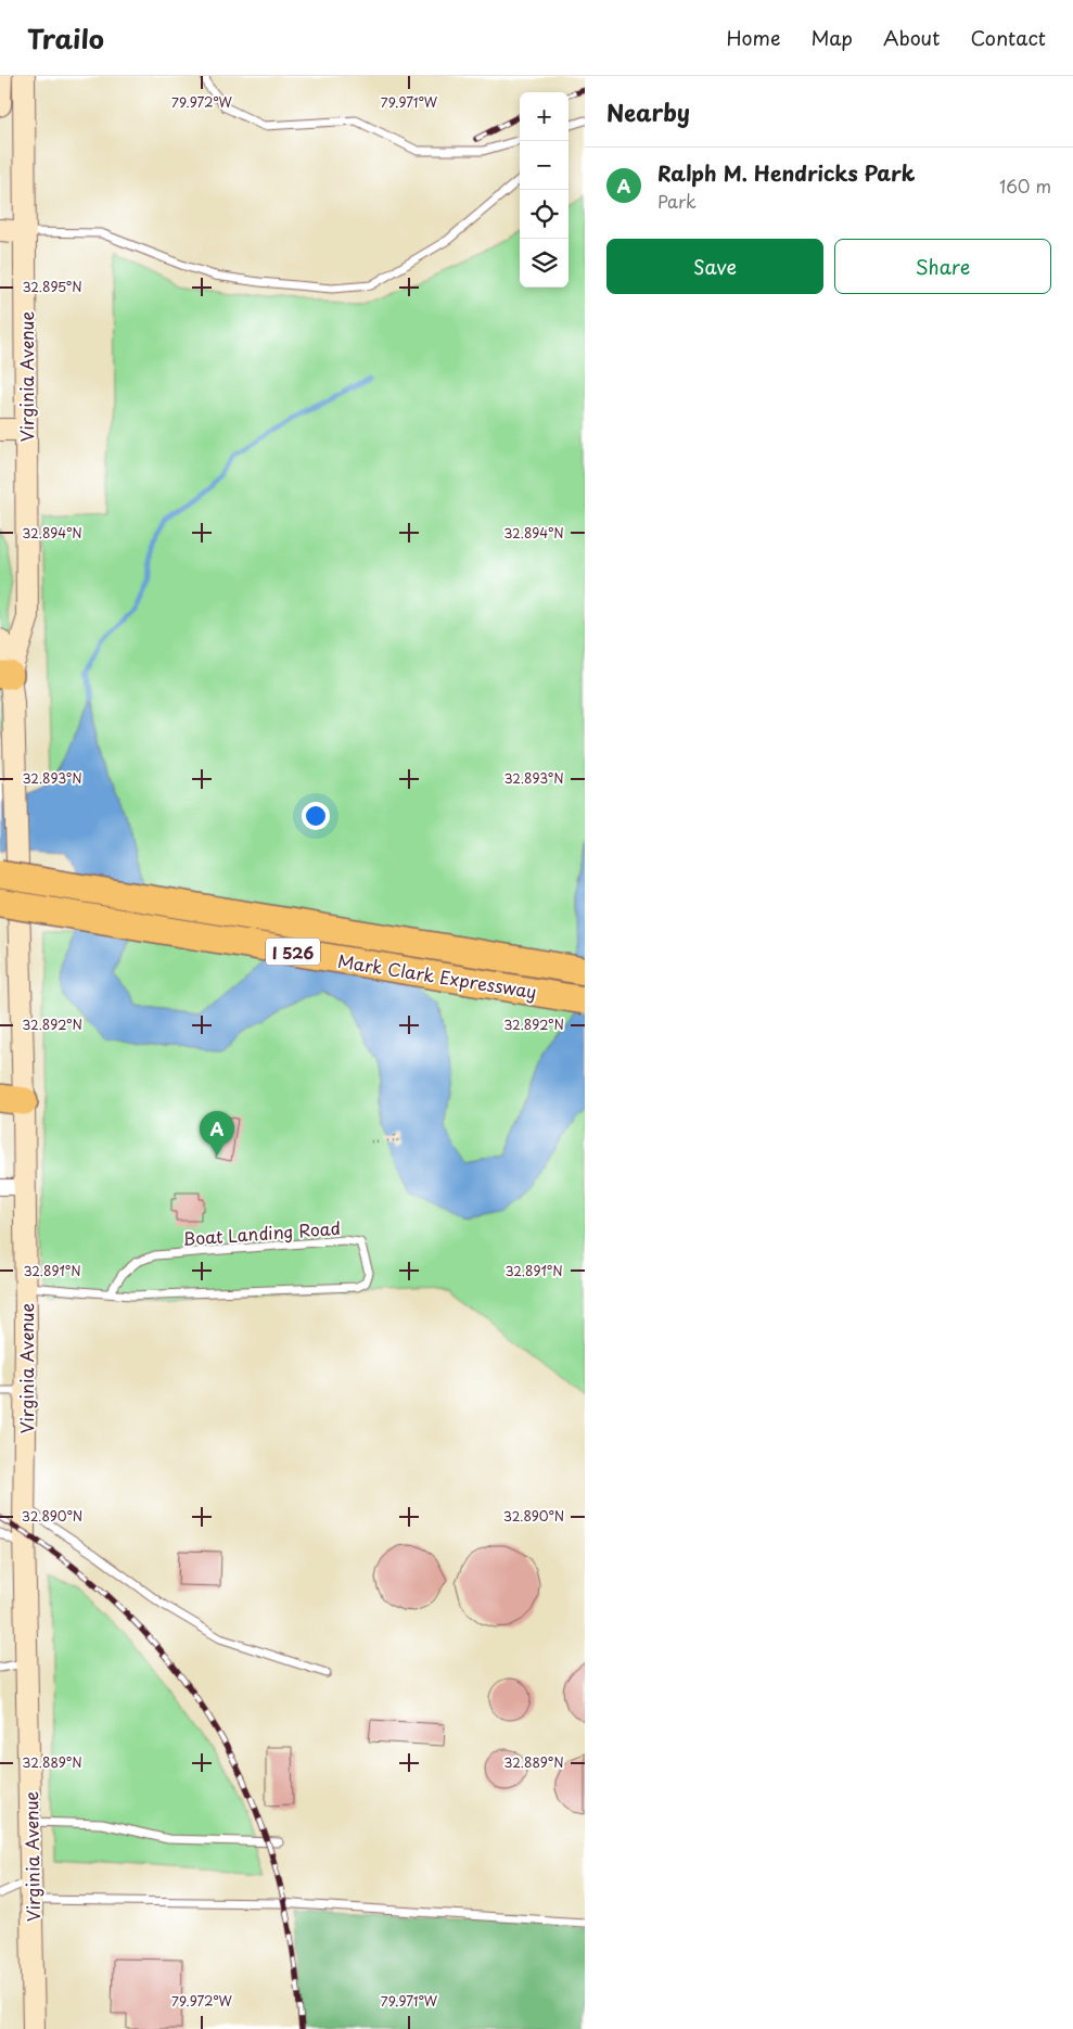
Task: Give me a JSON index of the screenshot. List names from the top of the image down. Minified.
{"streets":{"highway":["I 526","Mark Clark Expressway"],"main road":["Virginia Avenue"],"lane":["Boat Landing Road"]},"crossings":[["Virginia Avenue","Boat Landing Road"]],"page":{"header":"Trailo","nav":["Home","Map","About","Contact"],"heading":"Nearby","map_buttons":["+","−"],"list":[{"mark":"A","name":"Ralph M. Hendricks Park","note":"Park","value":"160 m"}],"buttons":["Save","Share"],"pins":"A"},"coordinates":["79.972°W","79.971°W","32.895°N","32.894°N","32.893°N","32.892°N","32.891°N","32.890°N","32.889°N"]}
